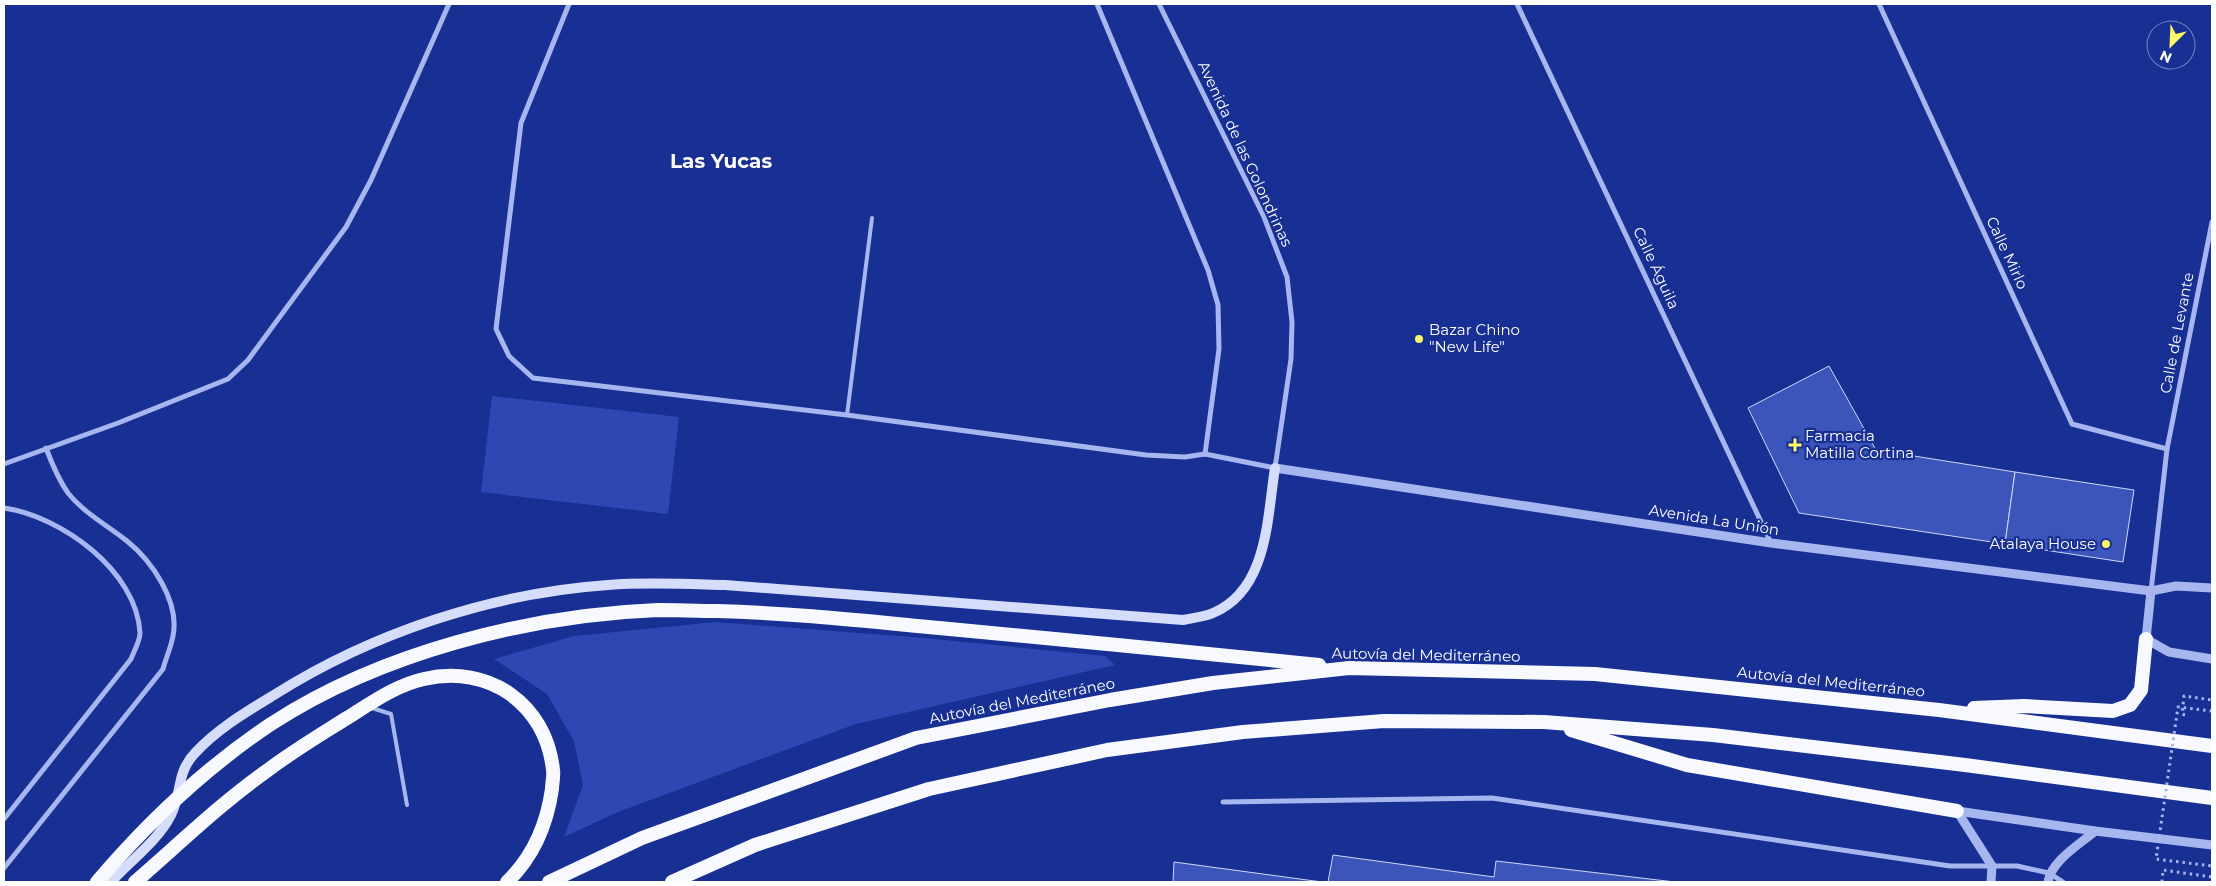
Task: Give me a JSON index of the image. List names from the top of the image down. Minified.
{"streets":{"highway":["Autovía del Mediterráneo"],"street":["Avenida de las Golondrinas","Calle Mirlo","Calle Águila","Calle de Levante","Avenida La Unión"]},"crossings":[["Avenida de las Golondrinas","Avenida La Unión"],["Calle Mirlo","Calle de Levante"],["Calle Águila","Avenida La Unión"],["Calle de Levante","Avenida La Unión"]],"districts":["Las Yucas"],"places":{"other":["Bazar Chino \"New Life\"","Atalaya House"],"health":["Farmacia Matilla Cortina"]},"north":"bottom left"}
